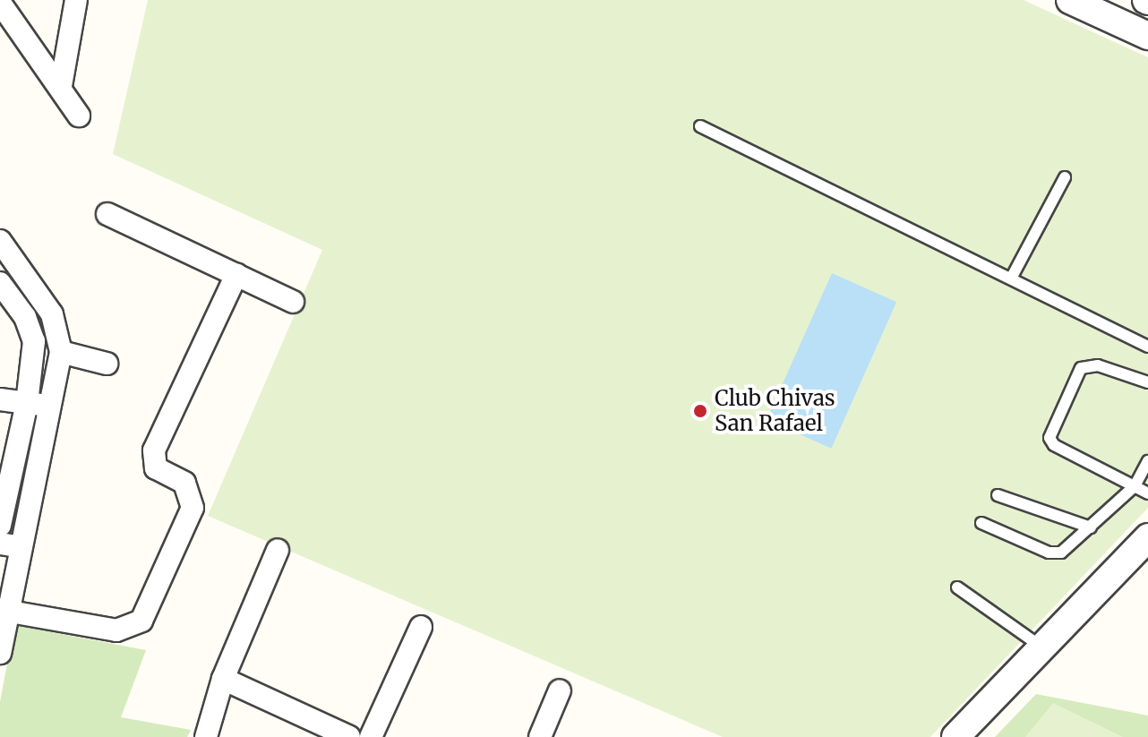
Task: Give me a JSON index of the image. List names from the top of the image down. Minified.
{"places":["Club Chivas San Rafael"]}
